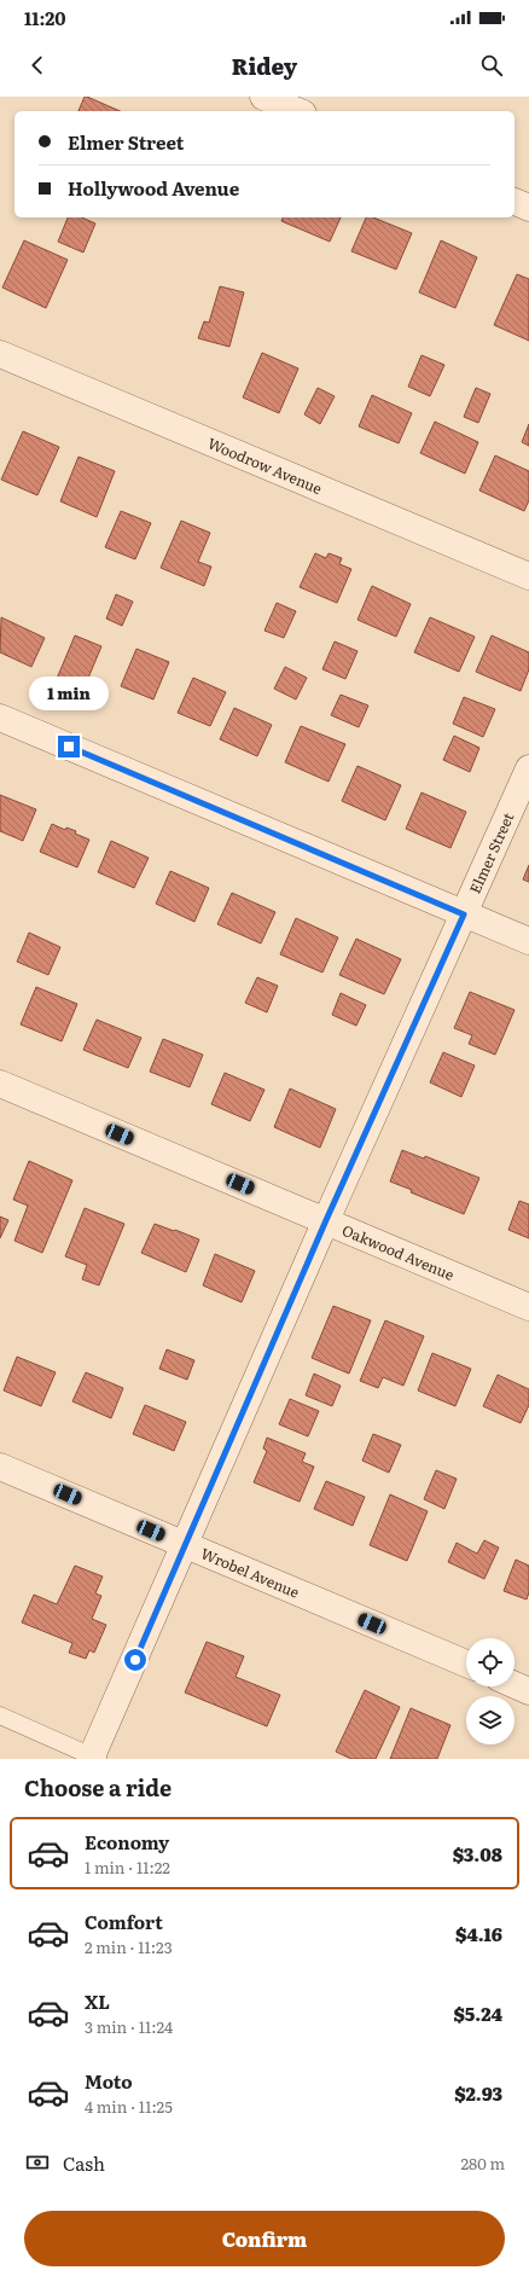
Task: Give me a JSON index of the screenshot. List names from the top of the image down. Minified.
{"streets":{"street":["Woodrow Avenue","Elmer Street","Oakwood Avenue","Wrobel Avenue"]},"crossings":[["Elmer Street","Oakwood Avenue"],["Elmer Street","Wrobel Avenue"]],"page":{"status":"11:20","header":"Ridey","banner":["Elmer Street","Hollywood Avenue"],"bubble":"1 min","heading":"Choose a ride","list":[{"name":"Economy","note":"1 min · 11:22","value":"$3.08"},{"name":"Comfort","note":"2 min · 11:23","value":"$4.16"},{"name":"XL","note":"3 min · 11:24","value":"$5.24"},{"name":"Moto","note":"4 min · 11:25","value":"$2.93"}],"pay":["Cash","280 m"],"buttons":"Confirm"}}
